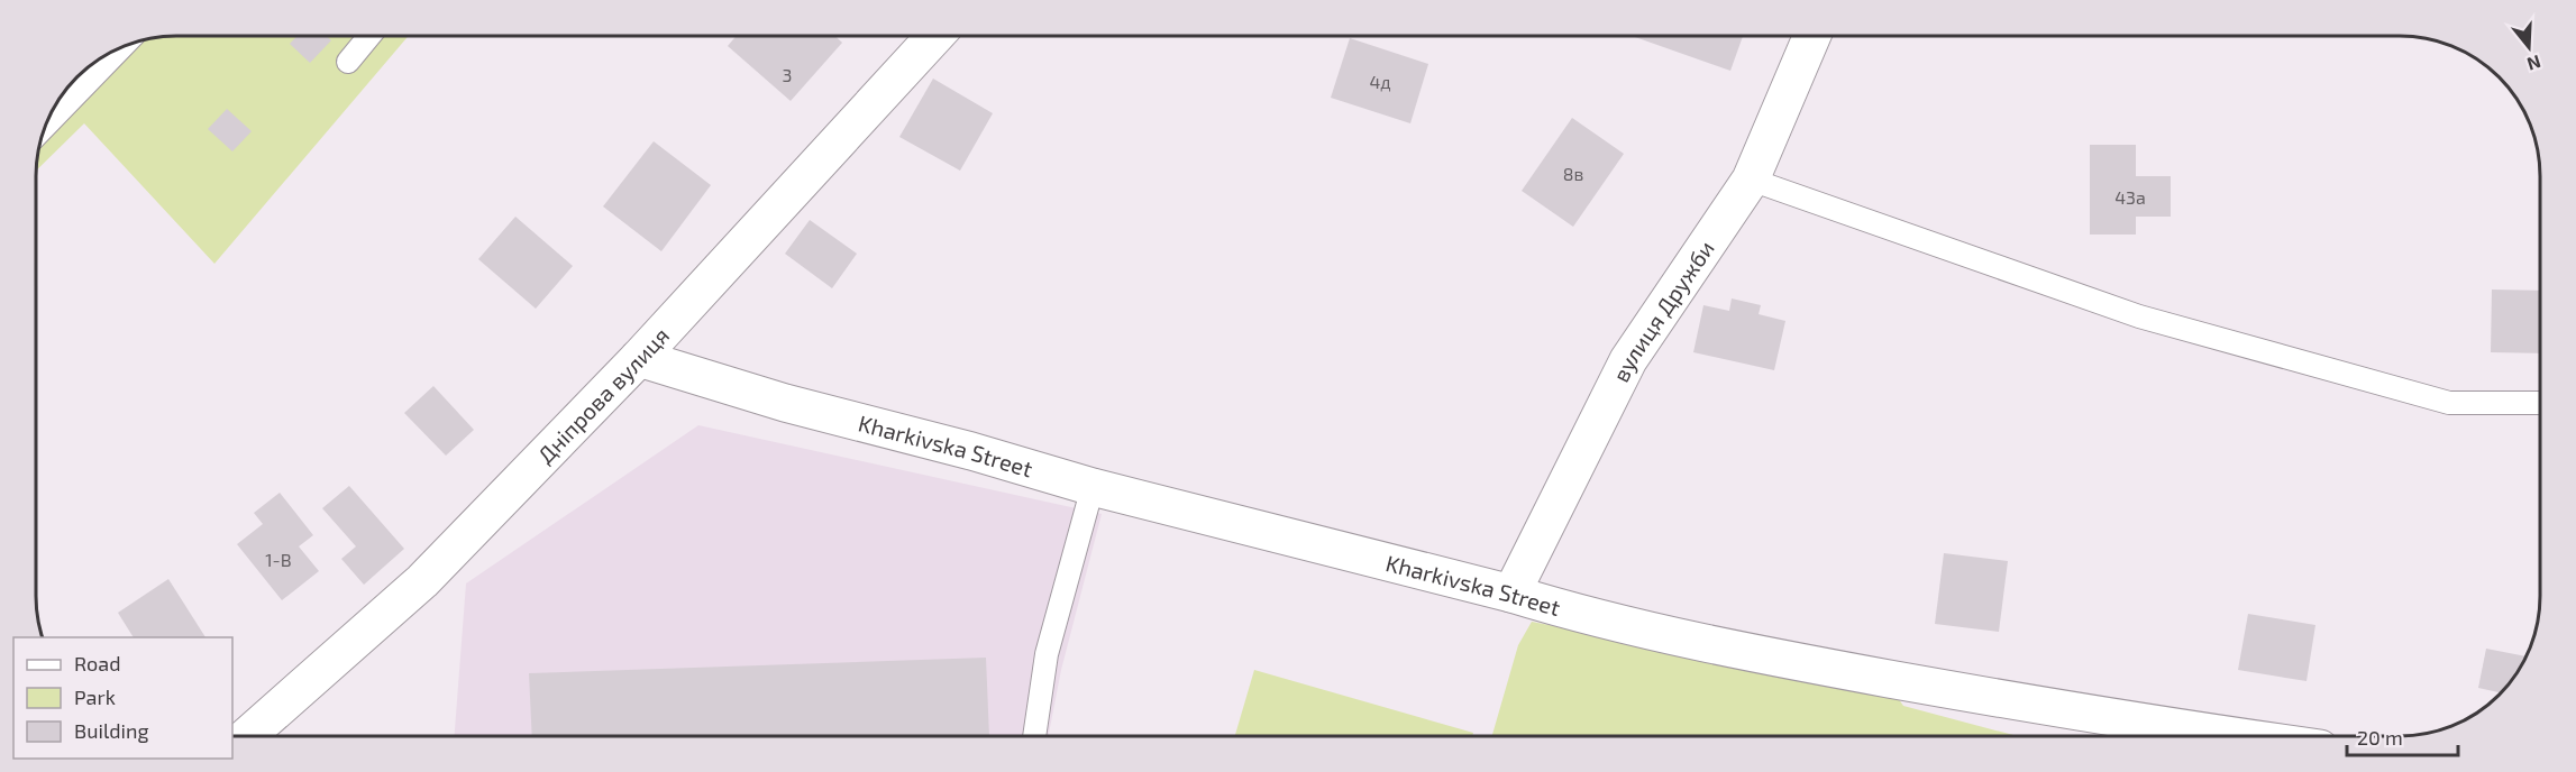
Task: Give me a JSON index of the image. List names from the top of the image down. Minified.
{"streets":{"street":["вулиця Дружби","Дніпрова вулиця","Kharkivska Street"]},"crossings":[["вулиця Дружби","Kharkivska Street"],["Дніпрова вулиця","Kharkivska Street"]],"house_numbers":["3","4д","8в","43а","1-В"],"legend":["Road","Park","Building"],"scale_bar":"20 m","north":"bottom"}
